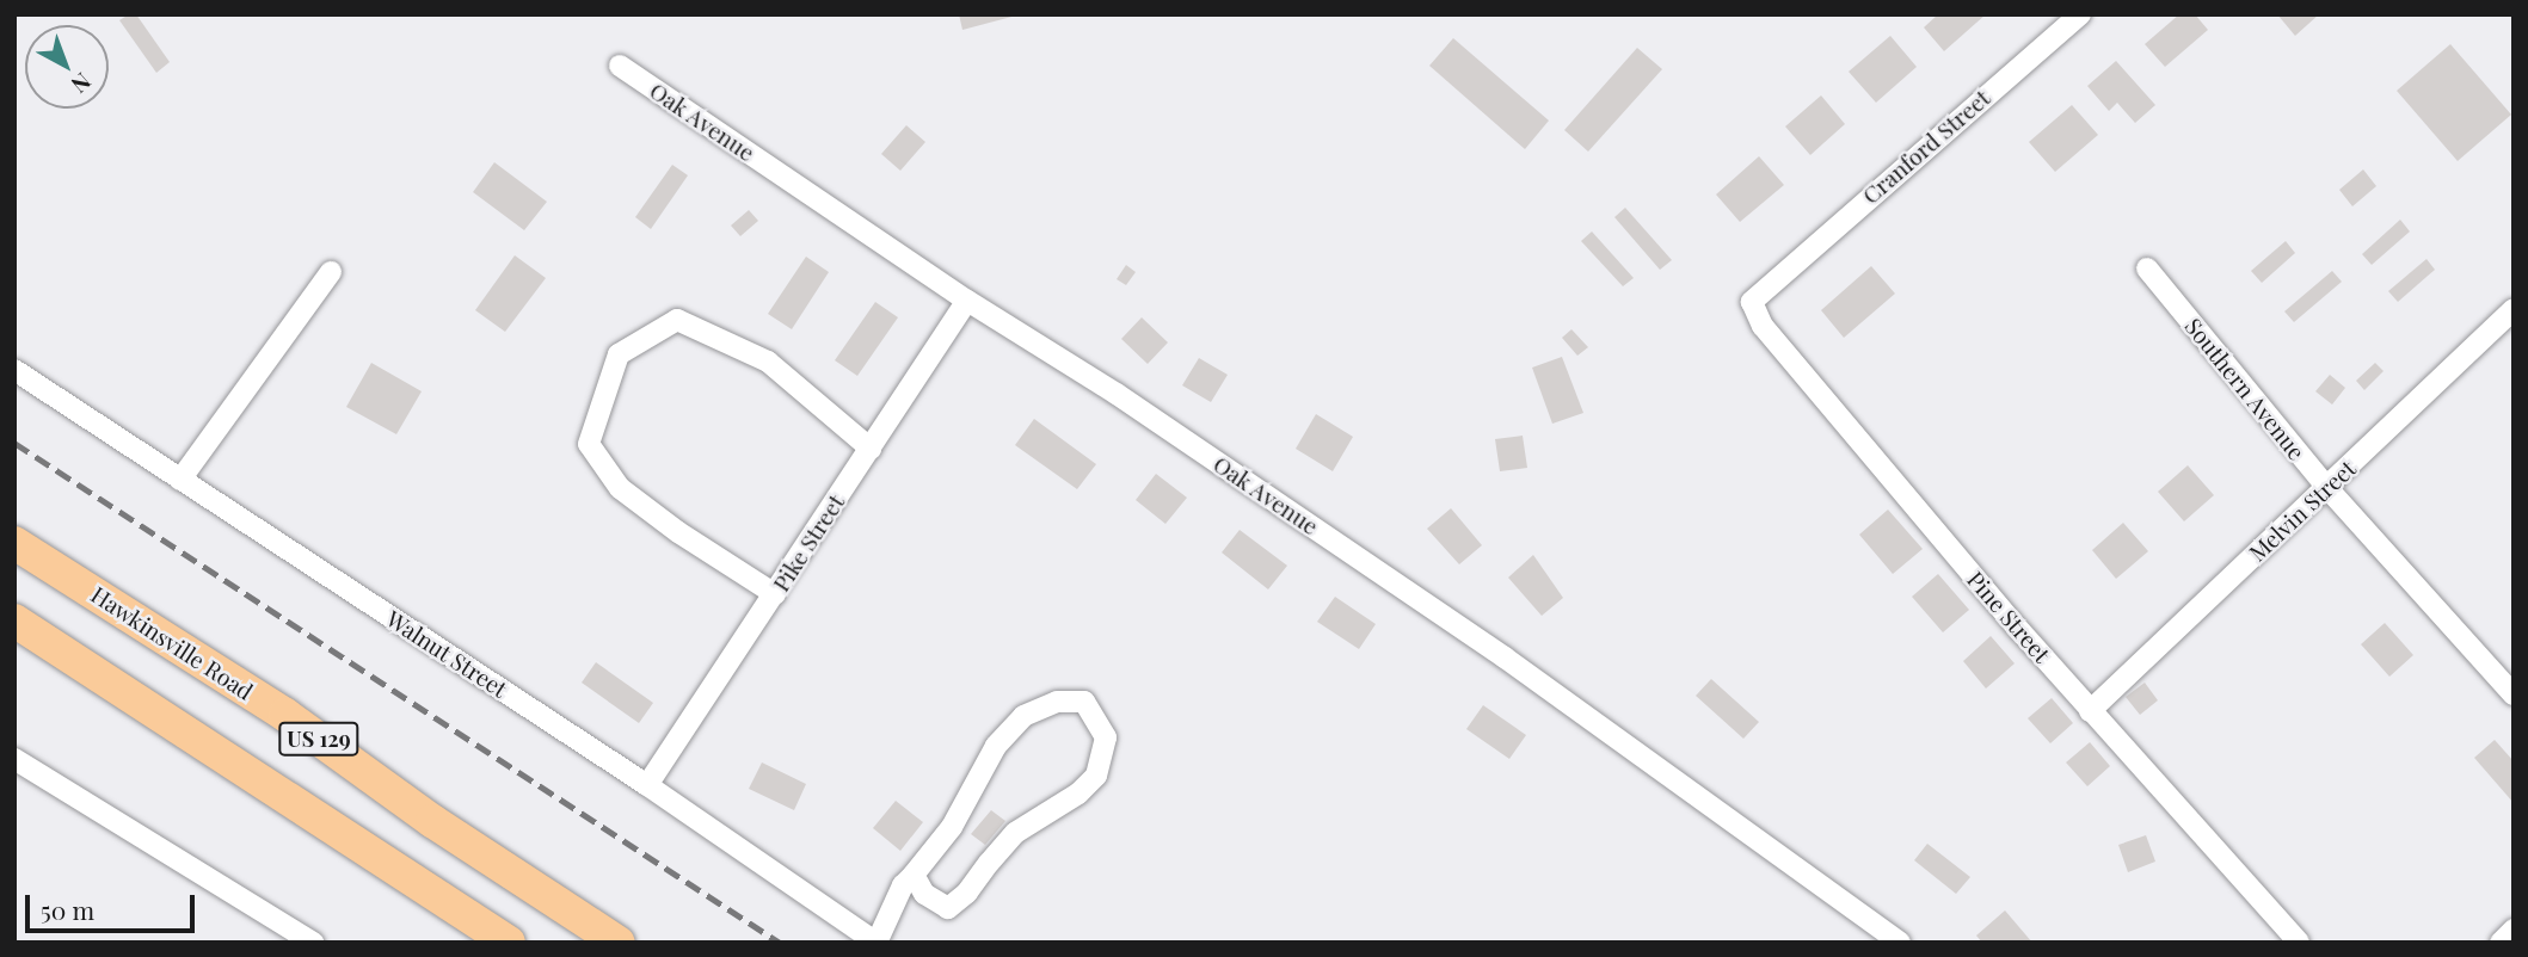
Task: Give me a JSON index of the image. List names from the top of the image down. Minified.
{"streets":{"main road":["Hawkinsville Road","US 129"],"street":["Oak Avenue","Cranford Street","Southern Avenue","Melvin Street","Pike Street","Pine Street","Walnut Street"]},"crossings":[["Oak Avenue","Pike Street"],["Cranford Street","Pine Street"],["Southern Avenue","Melvin Street"],["Melvin Street","Pine Street"],["Pike Street","Walnut Street"]],"scale_bar":"50 m","north":"bottom right"}
